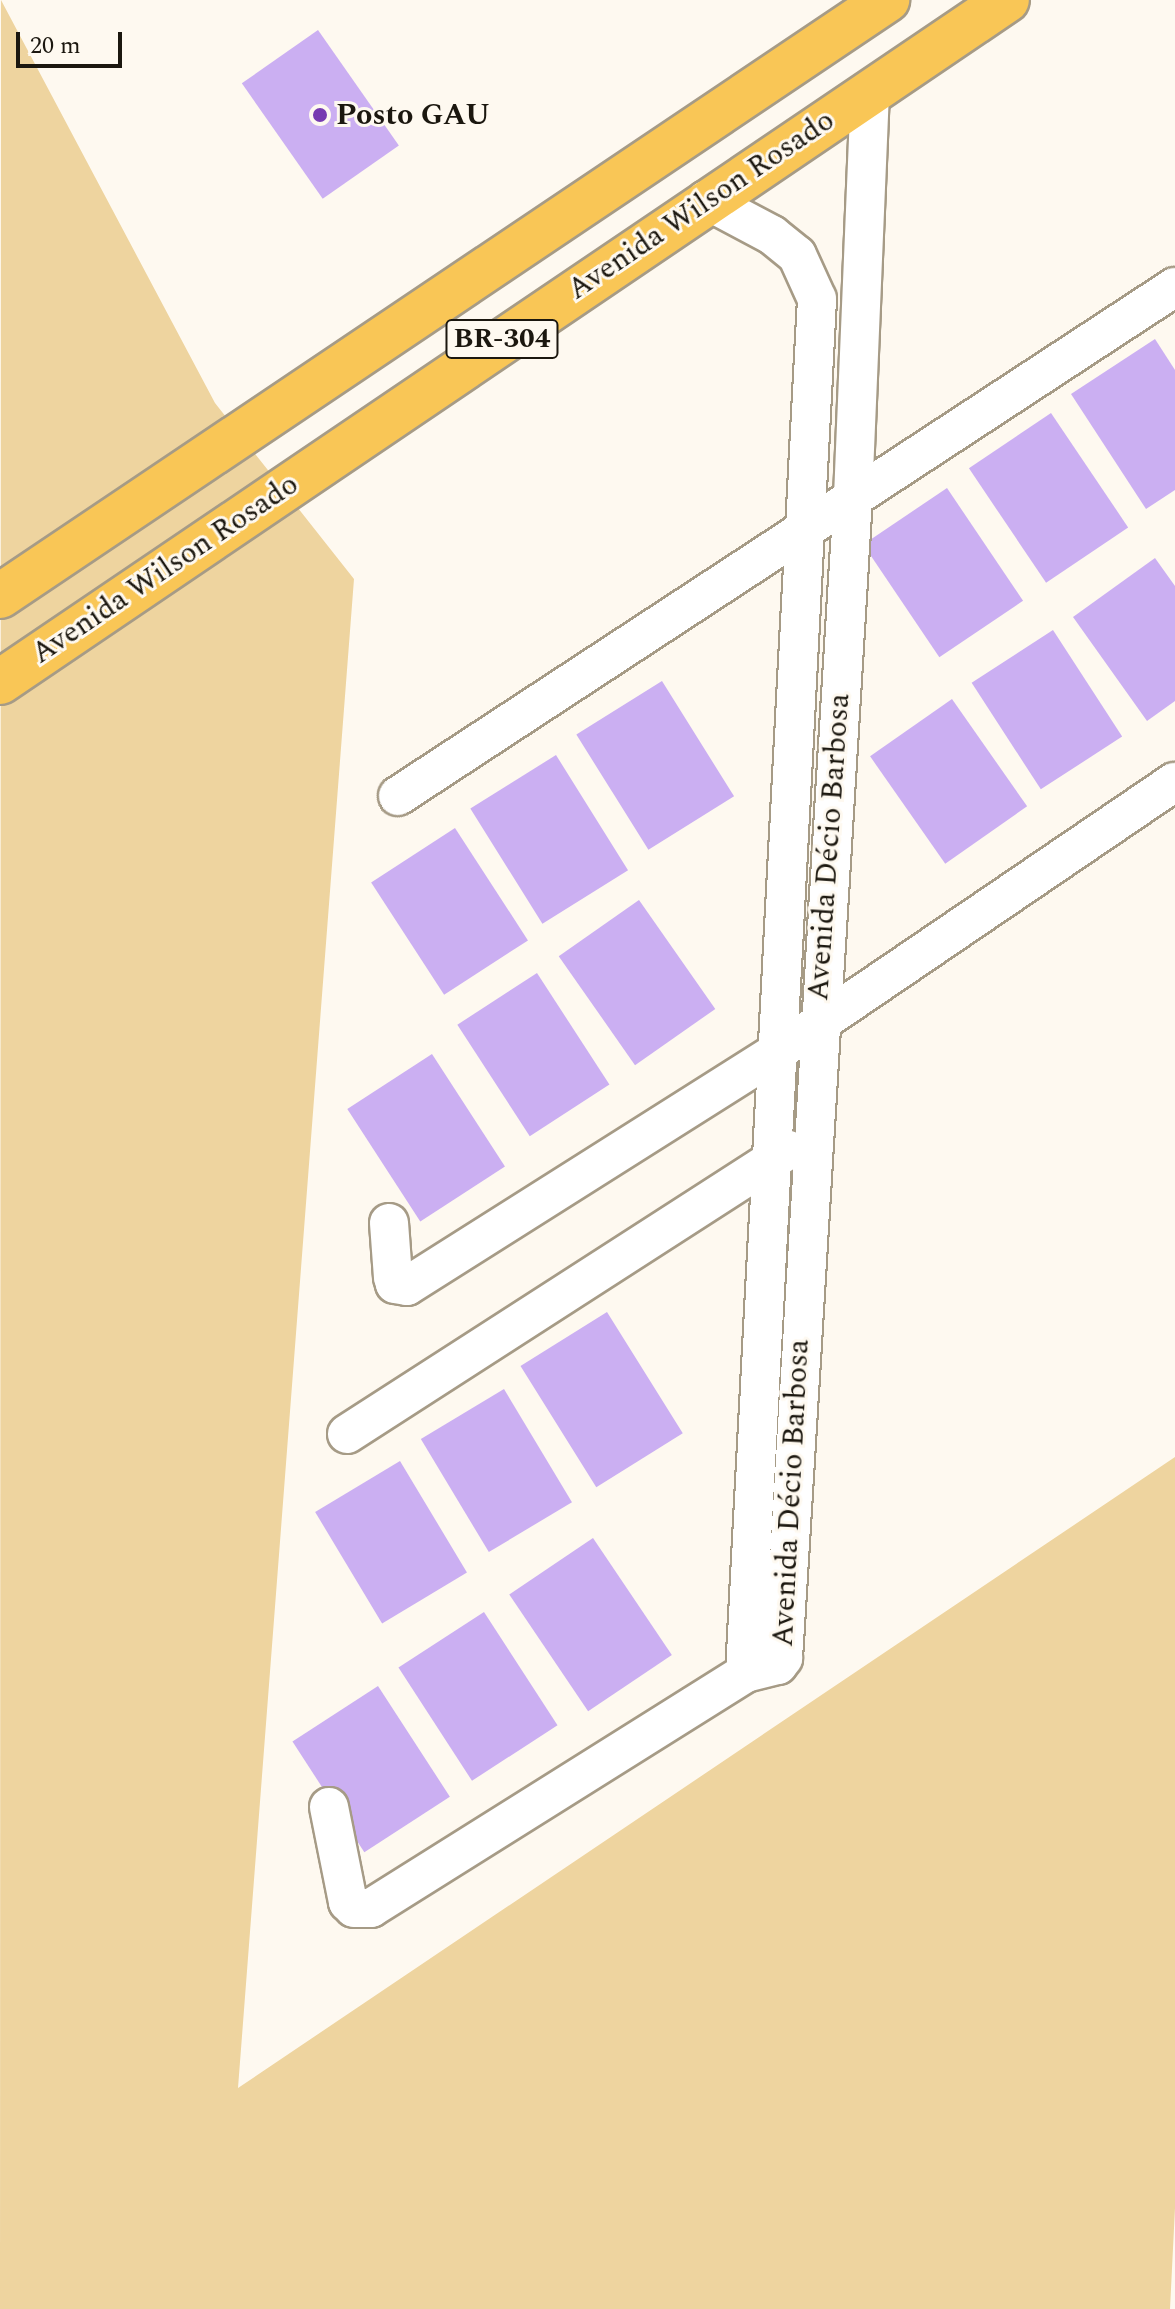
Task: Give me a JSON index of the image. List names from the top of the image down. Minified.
{"streets":{"highway":["Avenida Wilson Rosado","BR-304"],"street":["Avenida Décio Barbosa"]},"crossings":[["Avenida Wilson Rosado","Avenida Décio Barbosa"]],"places":["Posto GAU"],"scale_bar":"20 m"}
